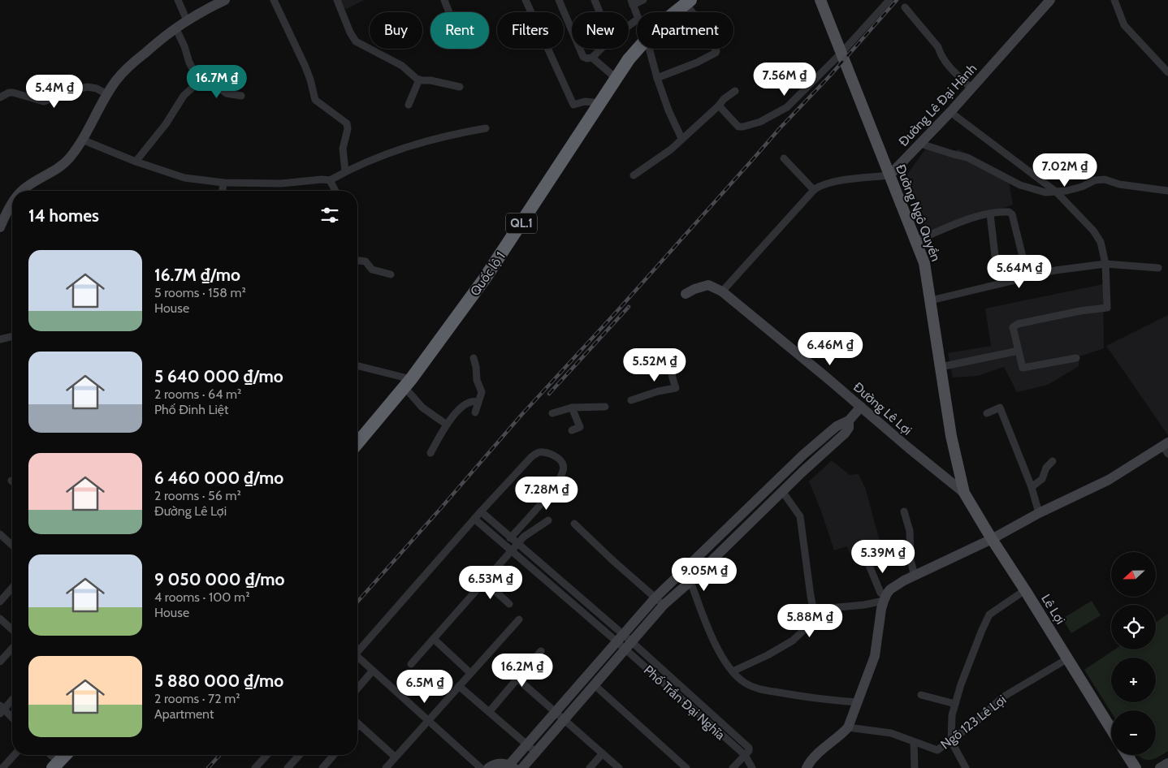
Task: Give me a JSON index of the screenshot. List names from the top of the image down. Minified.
{"streets":{"highway":["QL.1","Quốc lộ 1"],"main road":["Đường Ngô Quyền","Lê Lợi"],"street":["Đường Lê Đại Hành","Đường Lê Lợi","Phố Trần Đại Nghĩa","Ngõ 123 Lê Lợi"]},"crossings":[["Đường Lê Đại Hành","Đường Ngô Quyền"],["Đường Ngô Quyền","Đường Lê Lợi"],["Đường Ngô Quyền","Lê Lợi"],["Đường Lê Lợi","Lê Lợi"],["Lê Lợi","Ngõ 123 Lê Lợi"]],"north":"left","page":{"chip":["Buy","Rent","Filters","New","Apartment"],"price":["7.56M ₫","16.7M ₫","5.4M ₫","7.02M ₫","5.64M ₫","6.46M ₫","5.52M ₫","7.28M ₫","5.39M ₫","9.05M ₫","6.53M ₫","5.88M ₫","16.2M ₫","6.5M ₫"],"heading":"14 homes","list":[{"name":"16.7M ₫/mo","note":"5 rooms · 158 m² · House"},{"name":"5 640 000 ₫/mo","note":"2 rooms · 64 m² · Phố Đinh Liệt"},{"name":"6 460 000 ₫/mo","note":"2 rooms · 56 m² · Đường Lê Lợi"},{"name":"9 050 000 ₫/mo","note":"4 rooms · 100 m² · House"},{"name":"5 880 000 ₫/mo","note":"2 rooms · 72 m² · Apartment"}],"map_buttons":["+","−"]}}
